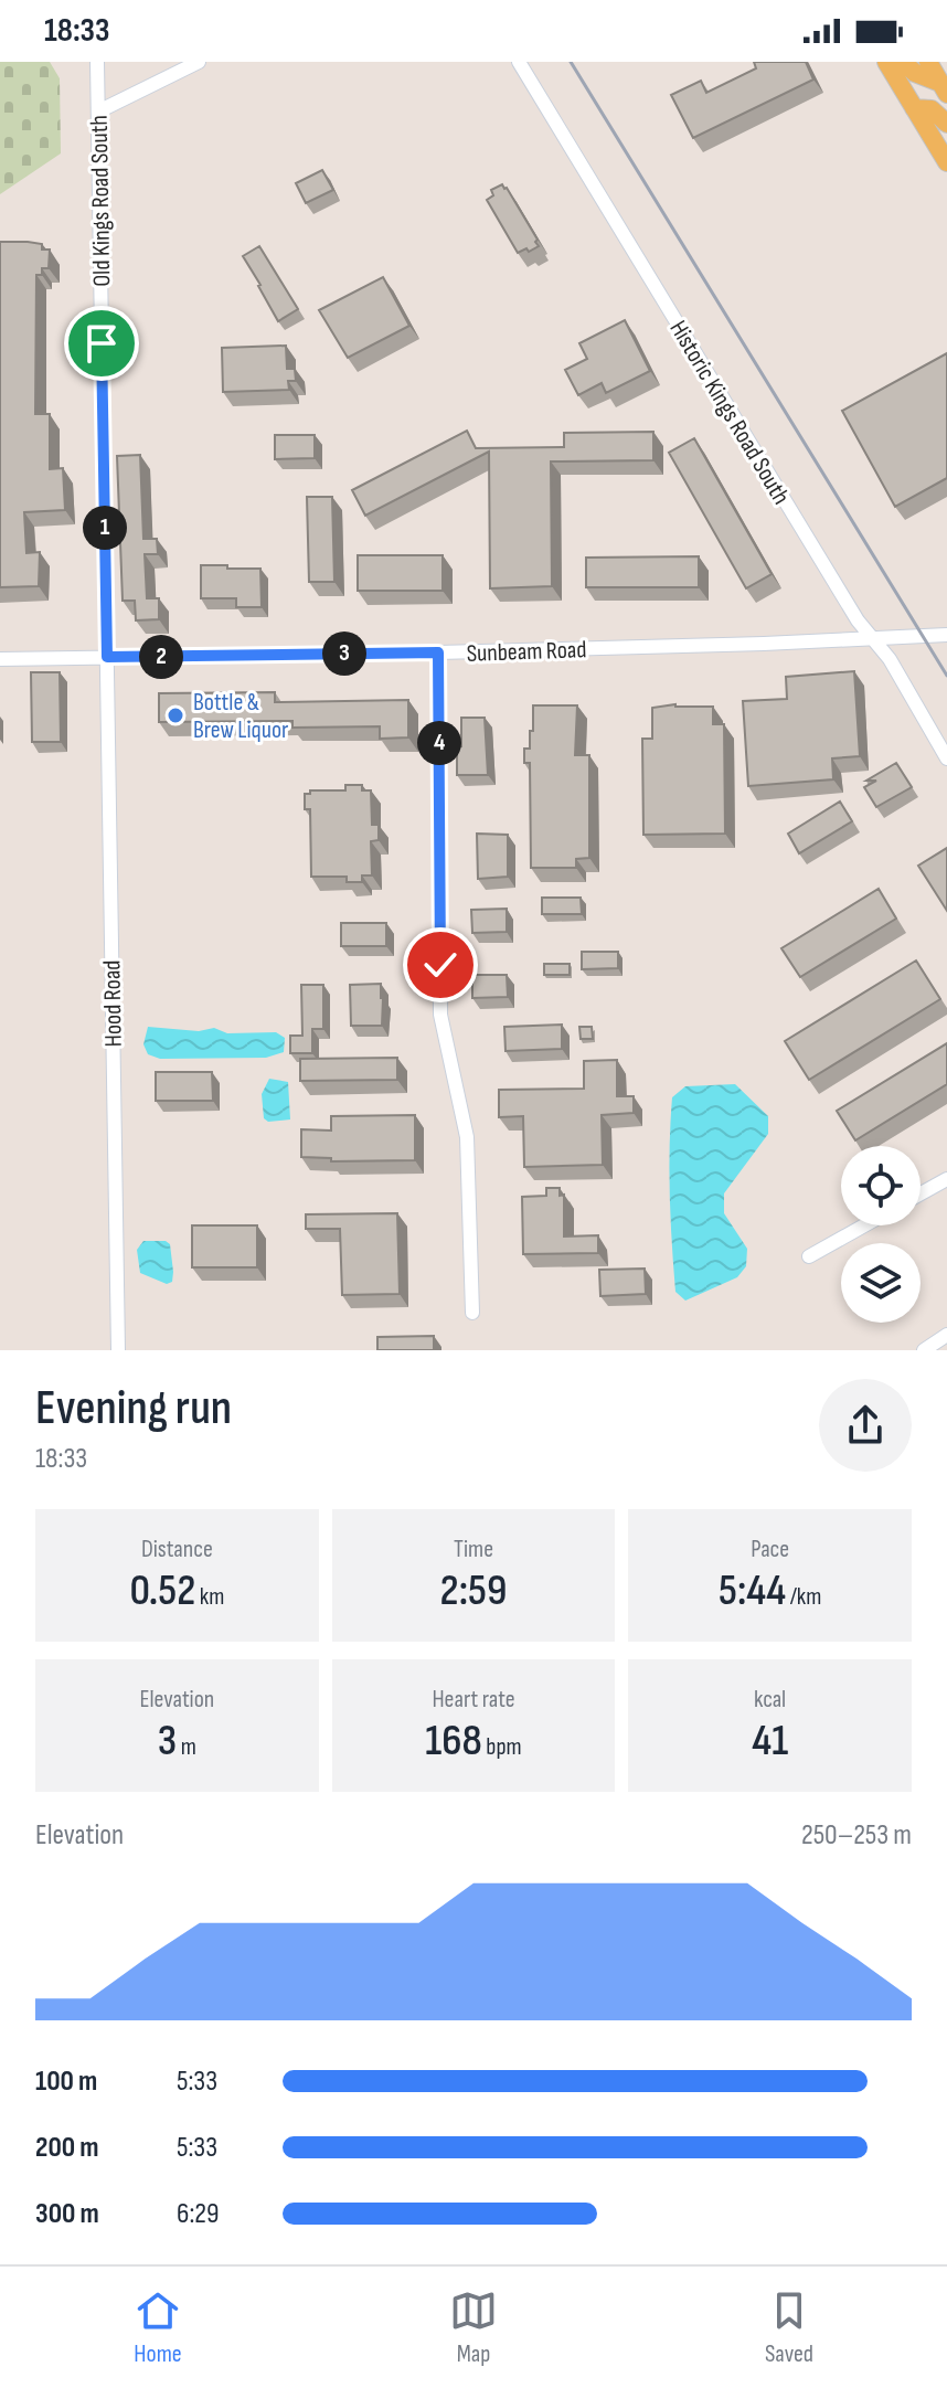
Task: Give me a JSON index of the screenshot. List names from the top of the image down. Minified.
{"streets":{"street":["Old Kings Road South","Historic Kings Road South","Sunbeam Road","Hood Road"]},"crossings":[["Old Kings Road South","Sunbeam Road"],["Old Kings Road South","Hood Road"],["Historic Kings Road South","Sunbeam Road"],["Sunbeam Road","Hood Road"]],"places":["Bottle & Brew Liquor"],"page":{"status":"18:33","pins":["1","3","2","4"],"heading":["Evening run","18:33"],"stats":[["Distance","0.52 km"],["Time","2:59"],["Pace","5:44 /km"],["Elevation","3 m"],["Heart rate","168 bpm"],["kcal","41"]],"chart":["Elevation","250–253 m"],"list":[{"name":"100 m","note":"5:33"},{"name":"200 m","note":"5:33"},{"name":"300 m","note":"6:29"}],"tabs":["Home","Map","Saved"]}}
